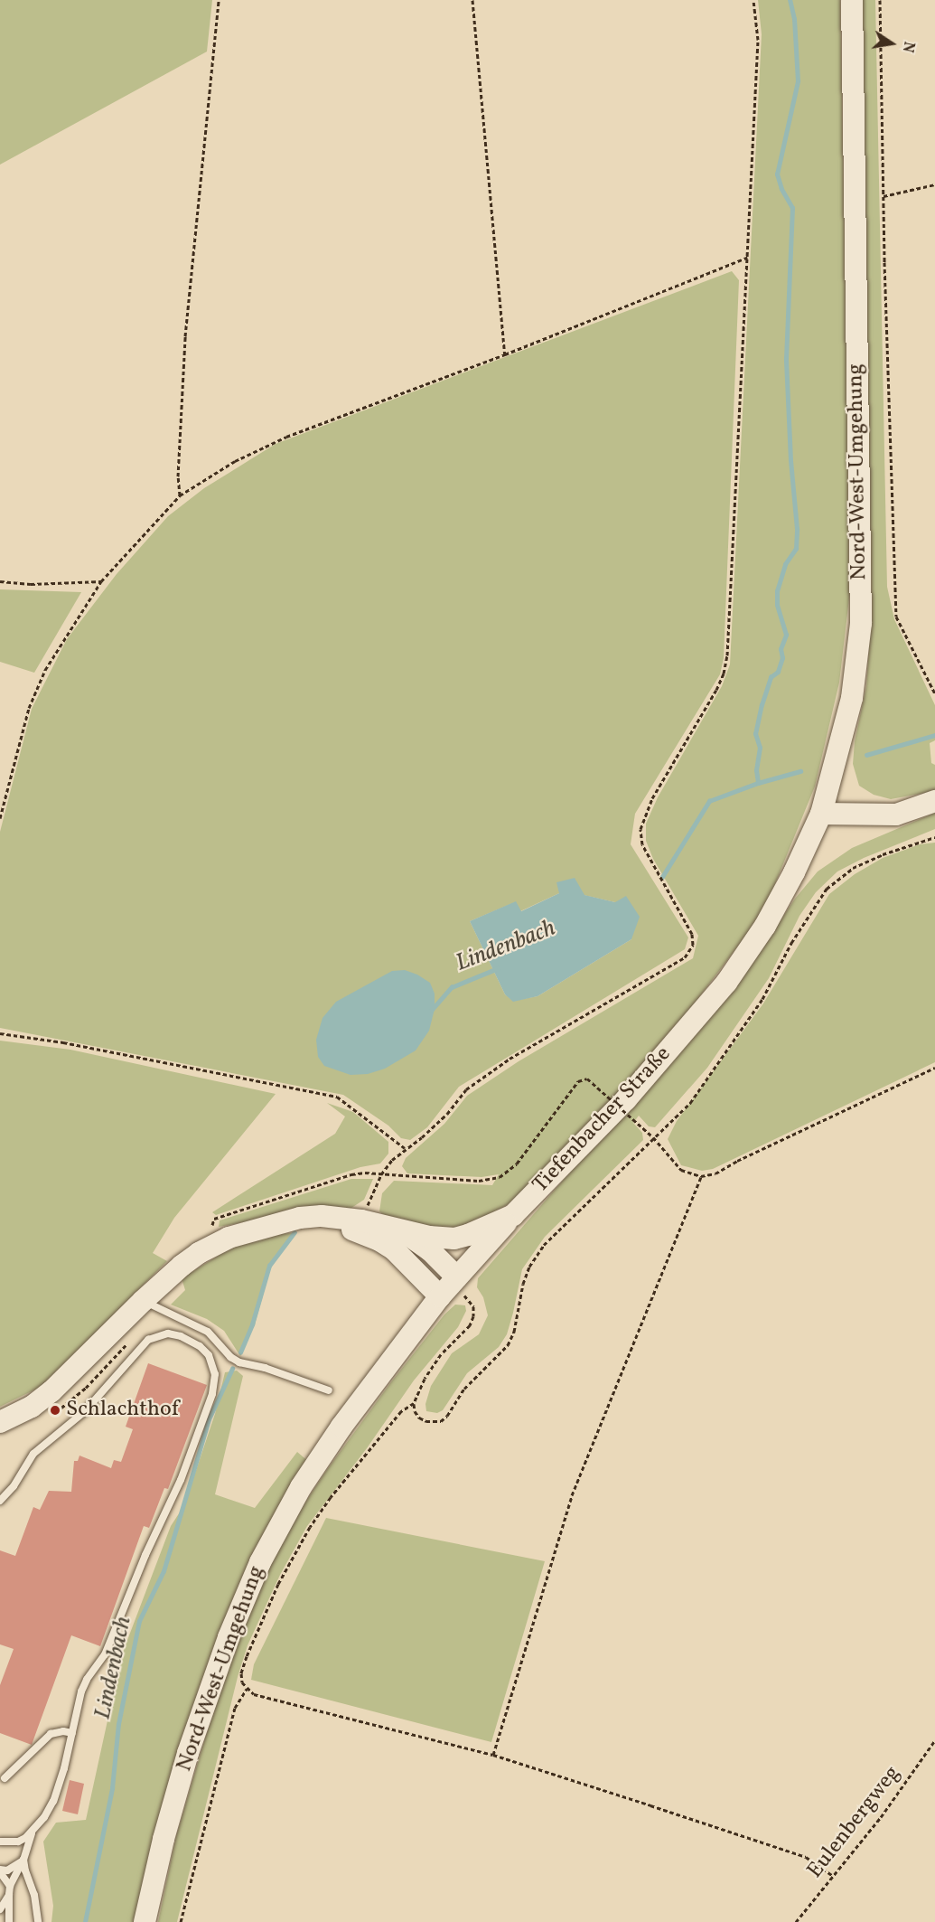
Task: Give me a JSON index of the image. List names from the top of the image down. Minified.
{"streets":{"main road":["Nord-West-Umgehung","Tiefenbacher Straße"],"path":["Eulenbergweg"]},"crossings":[["Nord-West-Umgehung","Tiefenbacher Straße"]],"water":["Lindenbach"],"places":["Schlachthof"],"north":"right"}
